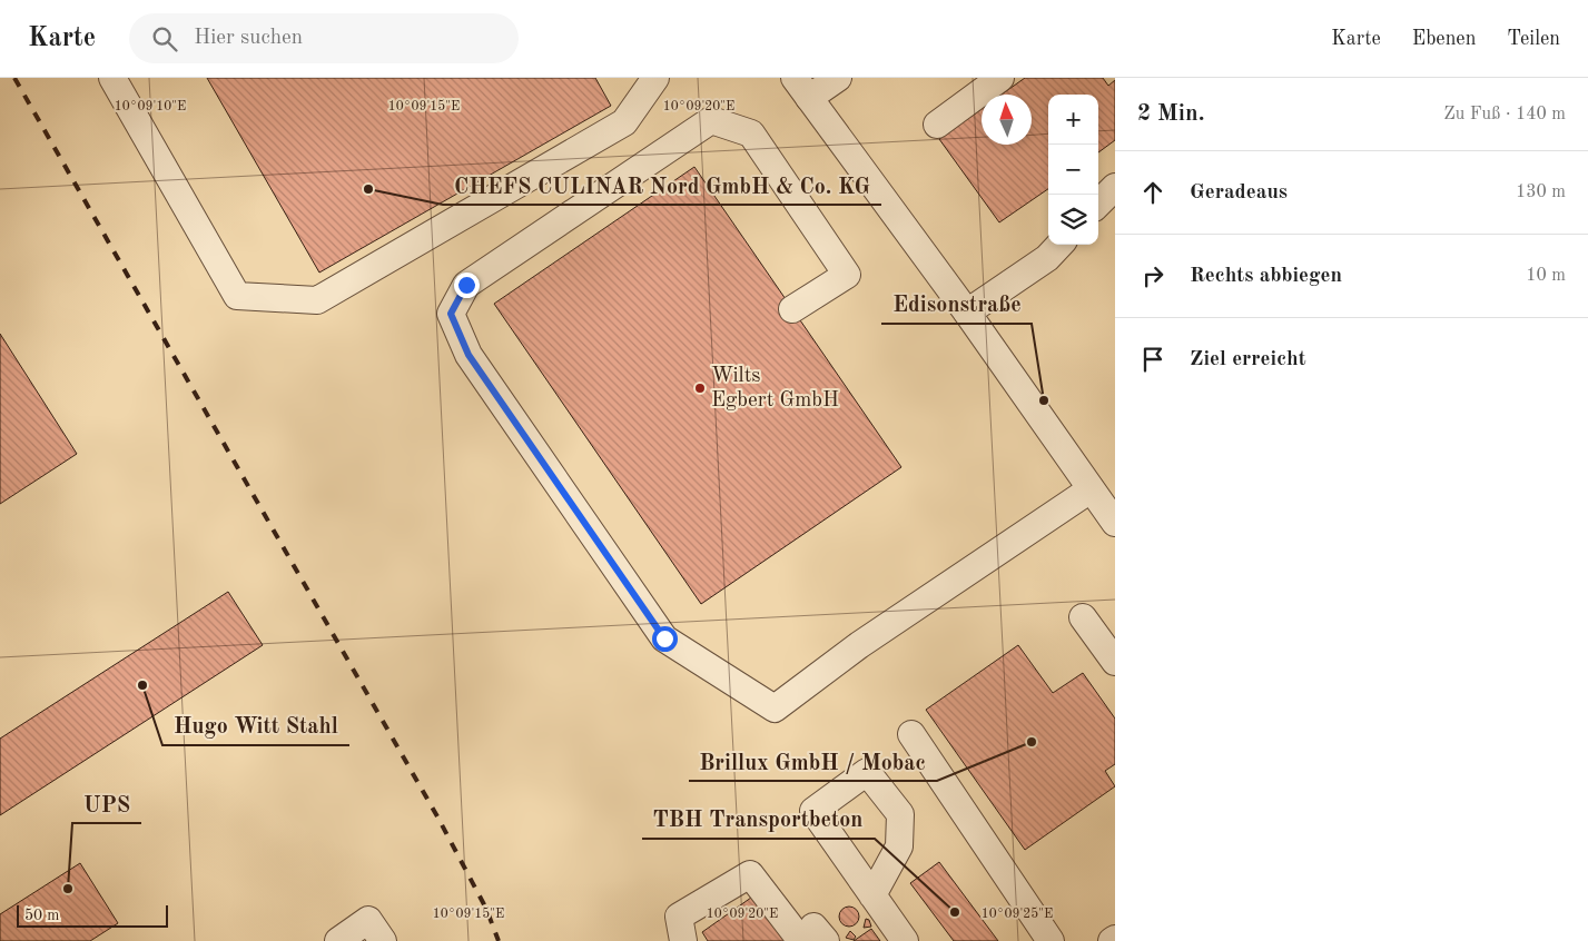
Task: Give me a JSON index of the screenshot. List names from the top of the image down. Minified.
{"places":["CHEFS CULINAR Nord GmbH & Co. KG","Wilts Egbert GmbH","Edisonstraße","Hugo Witt Stahl","Brillux GmbH / Mobac","UPS","TBH Transportbeton"],"scale_bar":"50 m","north":"top","page":{"header":"Karte","search":"Hier suchen","nav":["Karte","Ebenen","Teilen"],"heading":["2 Min.","Zu Fuß · 140 m"],"map_buttons":["+","−"],"list":[["Geradeaus","130 m"],["Rechts abbiegen","10 m"],"Ziel erreicht"],"scale":"50 m"},"coordinates":["10°09'10\"E","10°09'15\"E","10°09'20\"E","10°09'25\"E"]}
